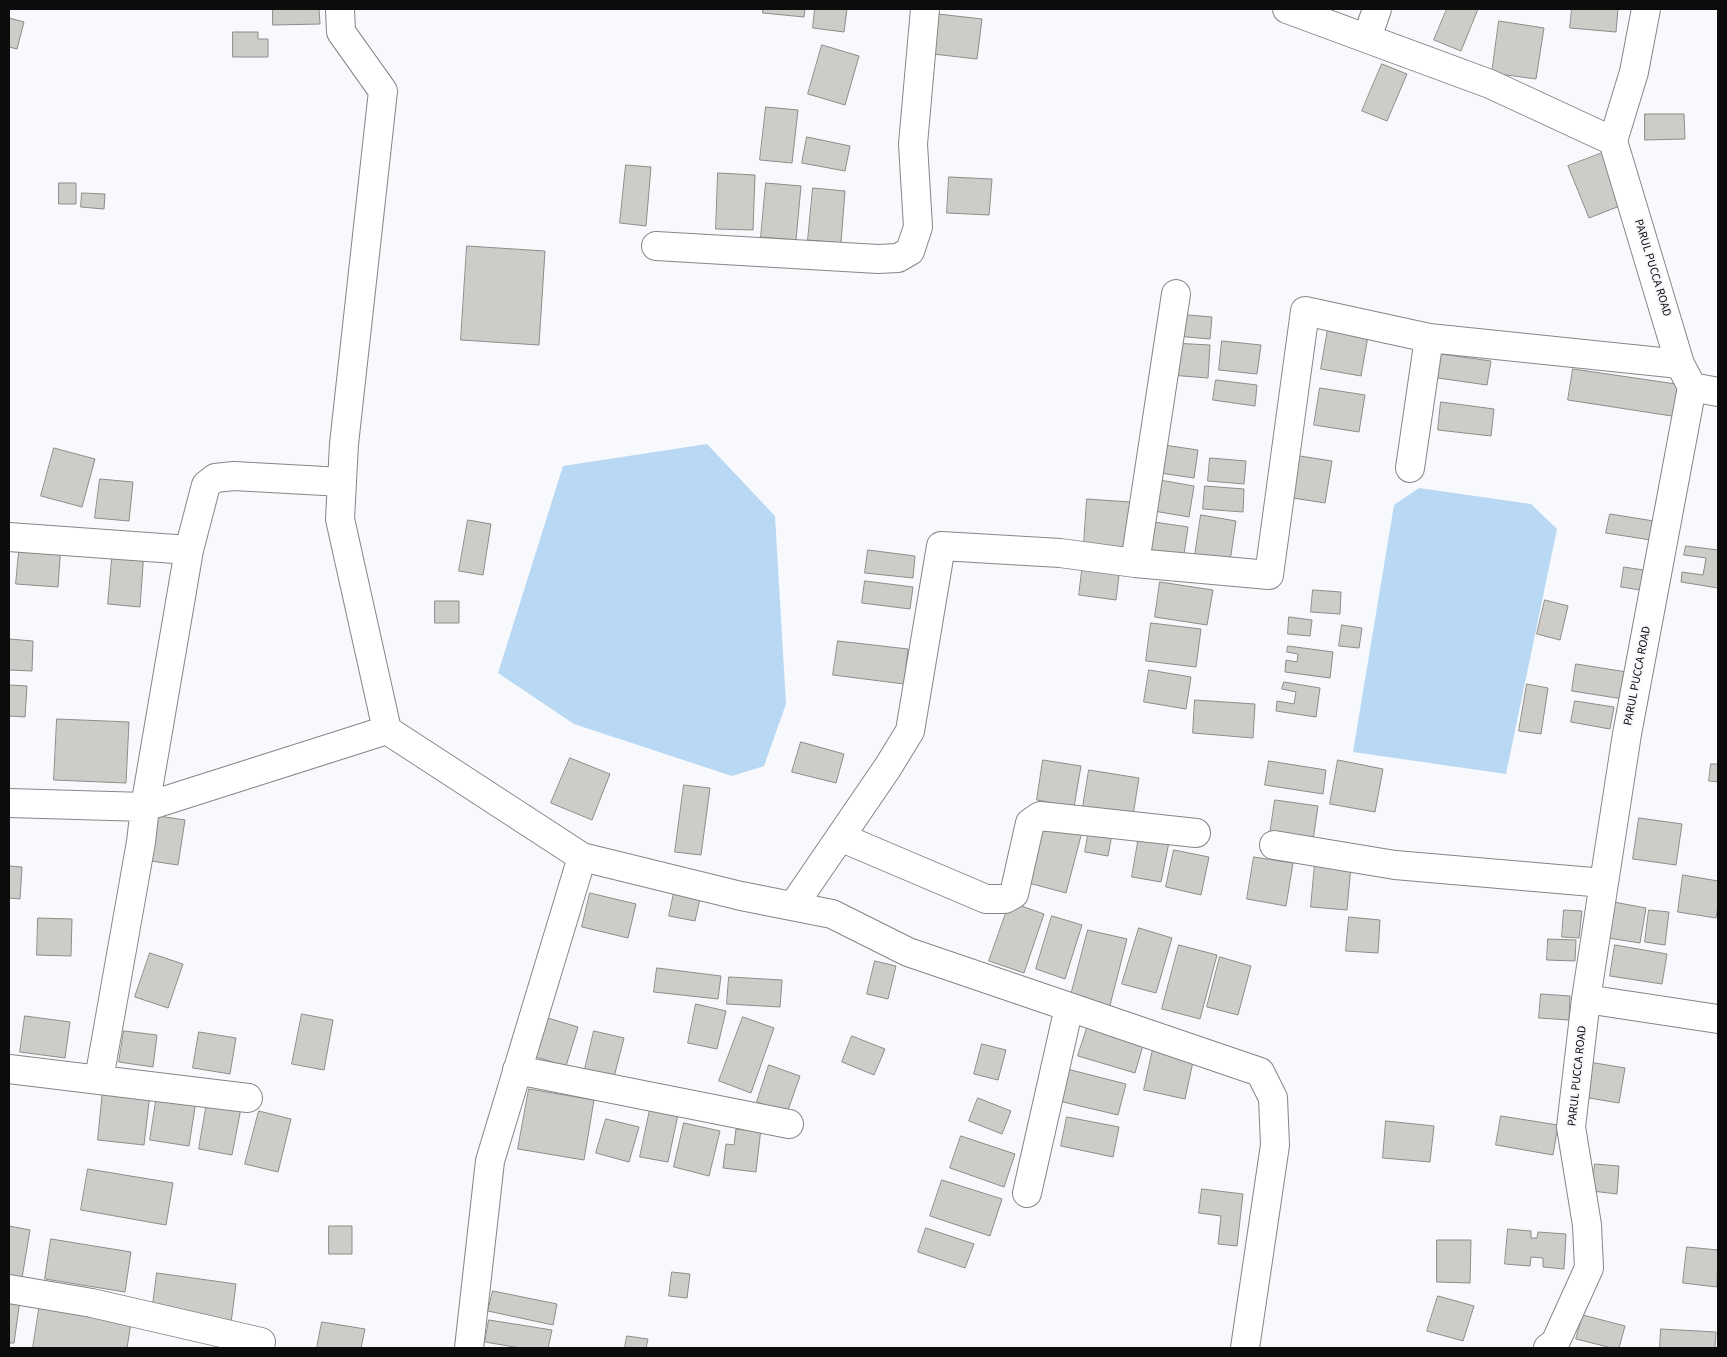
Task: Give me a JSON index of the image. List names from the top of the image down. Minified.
{"streets":{"street":["PARUL PUCCA ROAD"]}}
